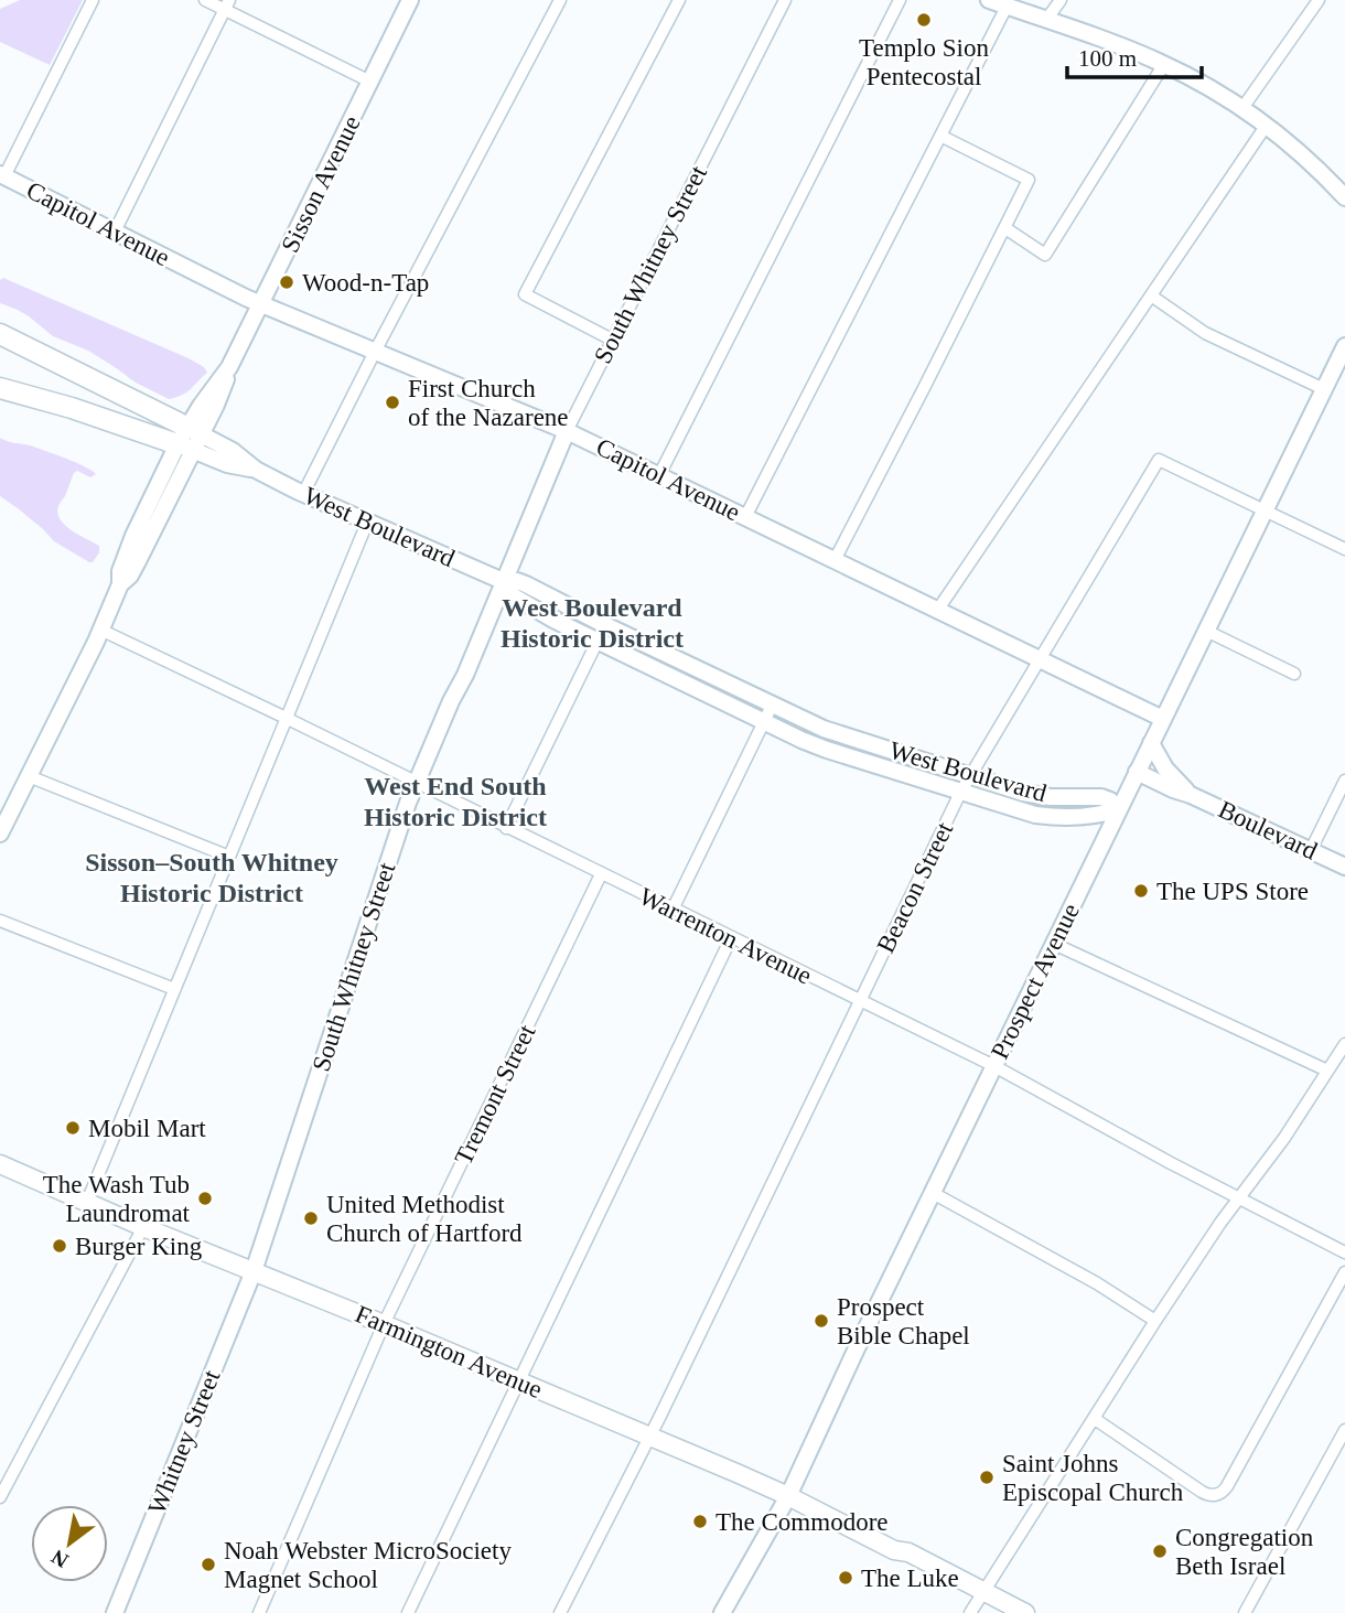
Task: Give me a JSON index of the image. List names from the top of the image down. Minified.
{"streets":{"main road":["Sisson Avenue","Capitol Avenue","South Whitney Street","West Boulevard","Boulevard","Prospect Avenue","Farmington Avenue","Whitney Street"],"street":["Beacon Street","Warrenton Avenue","Tremont Street"]},"crossings":[["Sisson Avenue","Capitol Avenue"],["Sisson Avenue","West Boulevard"],["Sisson Avenue","Warrenton Avenue"],["Capitol Avenue","South Whitney Street"],["Capitol Avenue","Beacon Street"],["Capitol Avenue","Prospect Avenue"],["South Whitney Street","West Boulevard"],["South Whitney Street","Warrenton Avenue"],["South Whitney Street","Farmington Avenue"],["South Whitney Street","Whitney Street"],["West Boulevard","Beacon Street"],["West Boulevard","Prospect Avenue"],["Boulevard","Prospect Avenue"],["Beacon Street","Warrenton Avenue"],["Beacon Street","Prospect Avenue"],["Beacon Street","Farmington Avenue"],["Warrenton Avenue","Prospect Avenue"],["Warrenton Avenue","Tremont Street"],["Prospect Avenue","Farmington Avenue"],["Tremont Street","Farmington Avenue"],["Farmington Avenue","Whitney Street"]],"districts":["West Boulevard Historic District","West End South Historic District","Sisson–South Whitney Historic District"],"places":["Templo Sion Pentecostal","Wood-n-Tap","First Church of the Nazarene","The UPS Store","Mobil Mart","The Wash Tub Laundromat","United Methodist Church of Hartford","Burger King","Prospect Bible Chapel","Saint Johns Episcopal Church","The Commodore","Congregation Beth Israel","Noah Webster MicroSociety Magnet School","The Luke"],"scale_bar":"100 m","north":"bottom left"}
